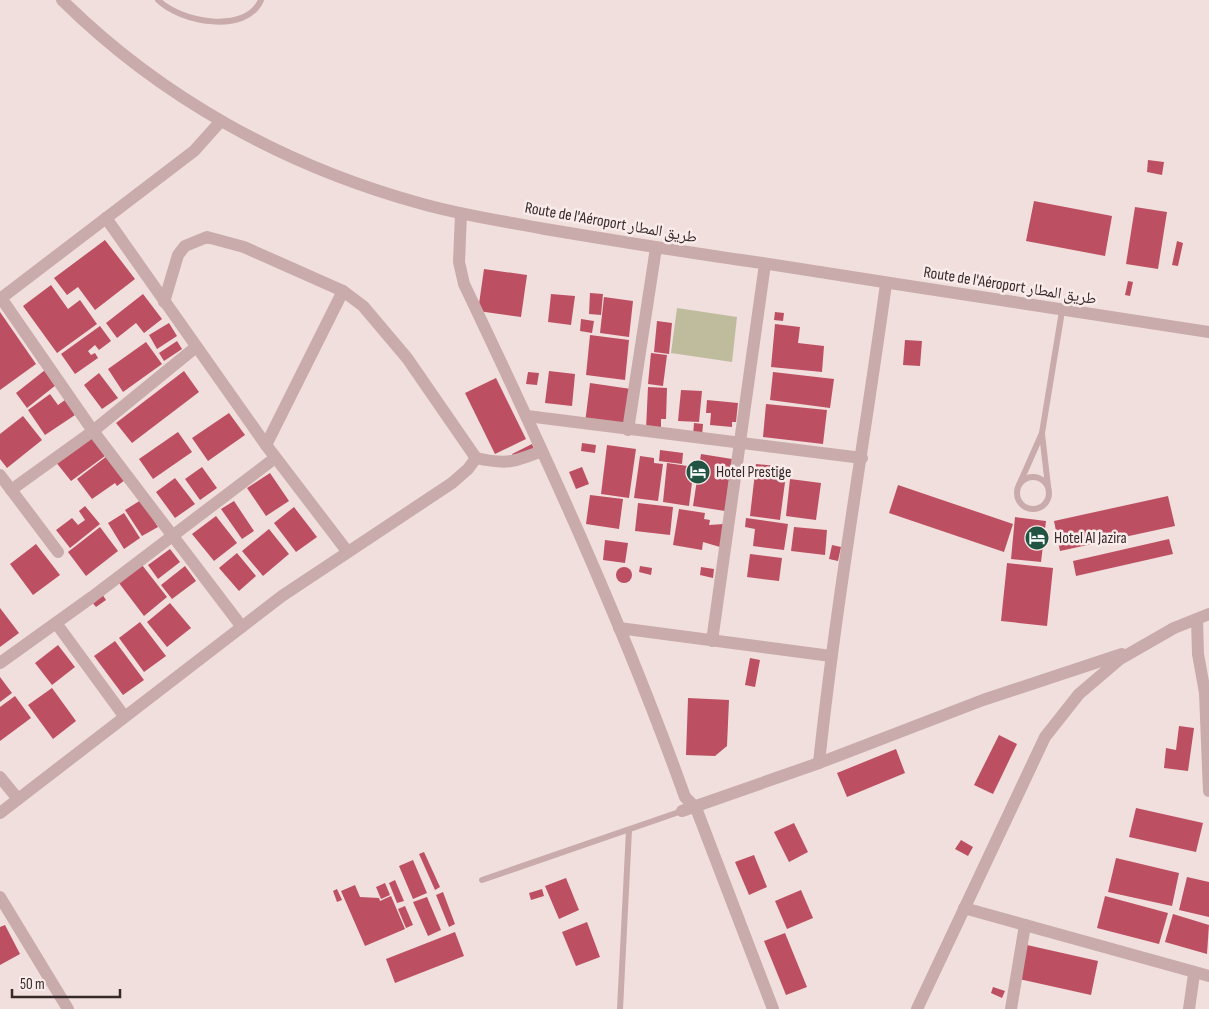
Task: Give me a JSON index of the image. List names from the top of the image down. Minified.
{"streets":{"street":["Route de l'Aéroport طريق المطار"]},"places":{"hotel":["Hotel Prestige","Hotel Al Jazira"]},"scale_bar":"50 m"}
